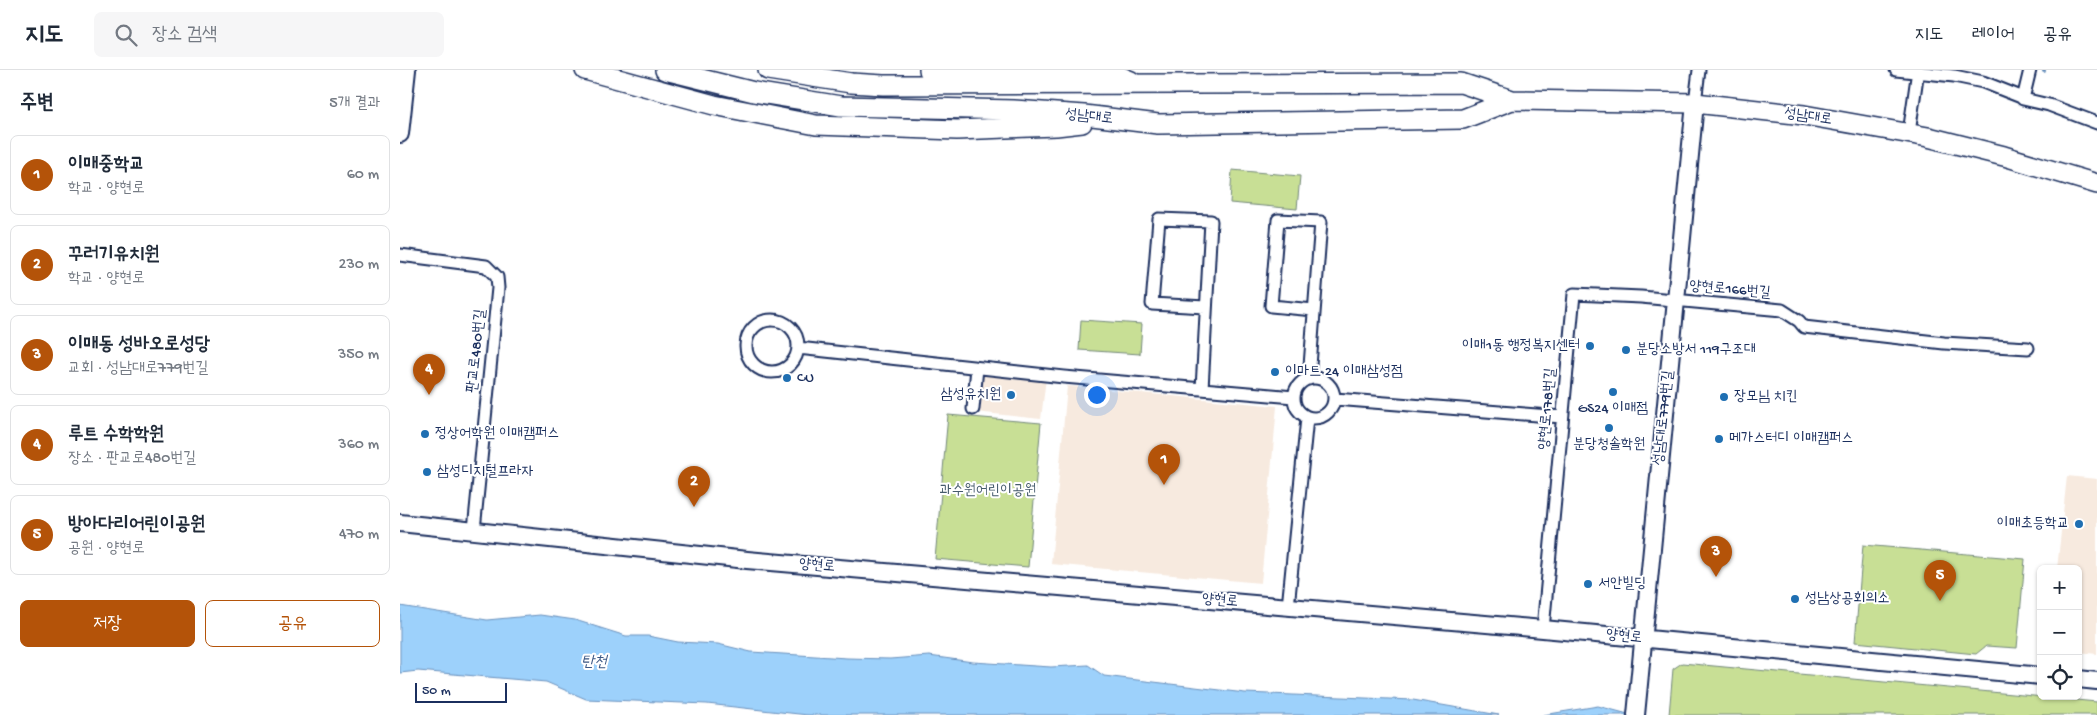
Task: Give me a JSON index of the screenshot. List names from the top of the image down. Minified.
{"streets":{"main road":["성남대로","성남대로779번길","양현로"],"street":["양현로166번길","판교로480번길","양현로178번길"]},"crossings":[["성남대로","성남대로779번길"],["양현로166번길","양현로178번길"],["양현로166번길","성남대로779번길"],["판교로480번길","양현로"],["양현로178번길","성남대로779번길"],["양현로178번길","양현로"],["성남대로779번길","양현로"]],"water":["탄천"],"parks":["과수원어린이공원"],"places":["이매1동 행정복지센터","분당소방서 119구조대","이마트 24 이매삼성점","CU","GS24 이매점","삼성유치원","장모님 치킨","분당청솔학원","정상어학원 이매캠퍼스","메가스터디 이매캠퍼스","삼성디지털프라자","이매초등학교","서안빌딩","성남상공회의소"],"scale_bar":"50 m","page":{"header":"지도","search":"장소 검색","nav":["지도","레이어","공유"],"heading":["주변","5개 결과"],"list":[{"mark":"1","name":"이매중학교","note":"학교 · 양현로","value":"60 m"},{"mark":"2","name":"꾸러기유치원","note":"학교 · 양현로","value":"230 m"},{"mark":"3","name":"이매동 성바오로성당","note":"교회 · 성남대로779번길","value":"350 m"},{"mark":"4","name":"루트 수학학원","note":"장소 · 판교로480번길","value":"360 m"},{"mark":"5","name":"방아다리어린이공원","note":"공원 · 양현로","value":"470 m"}],"pins":["4","1","2","3","5"],"map_buttons":["+","−"],"buttons":["저장","공유"],"scale":"50 m"}}
